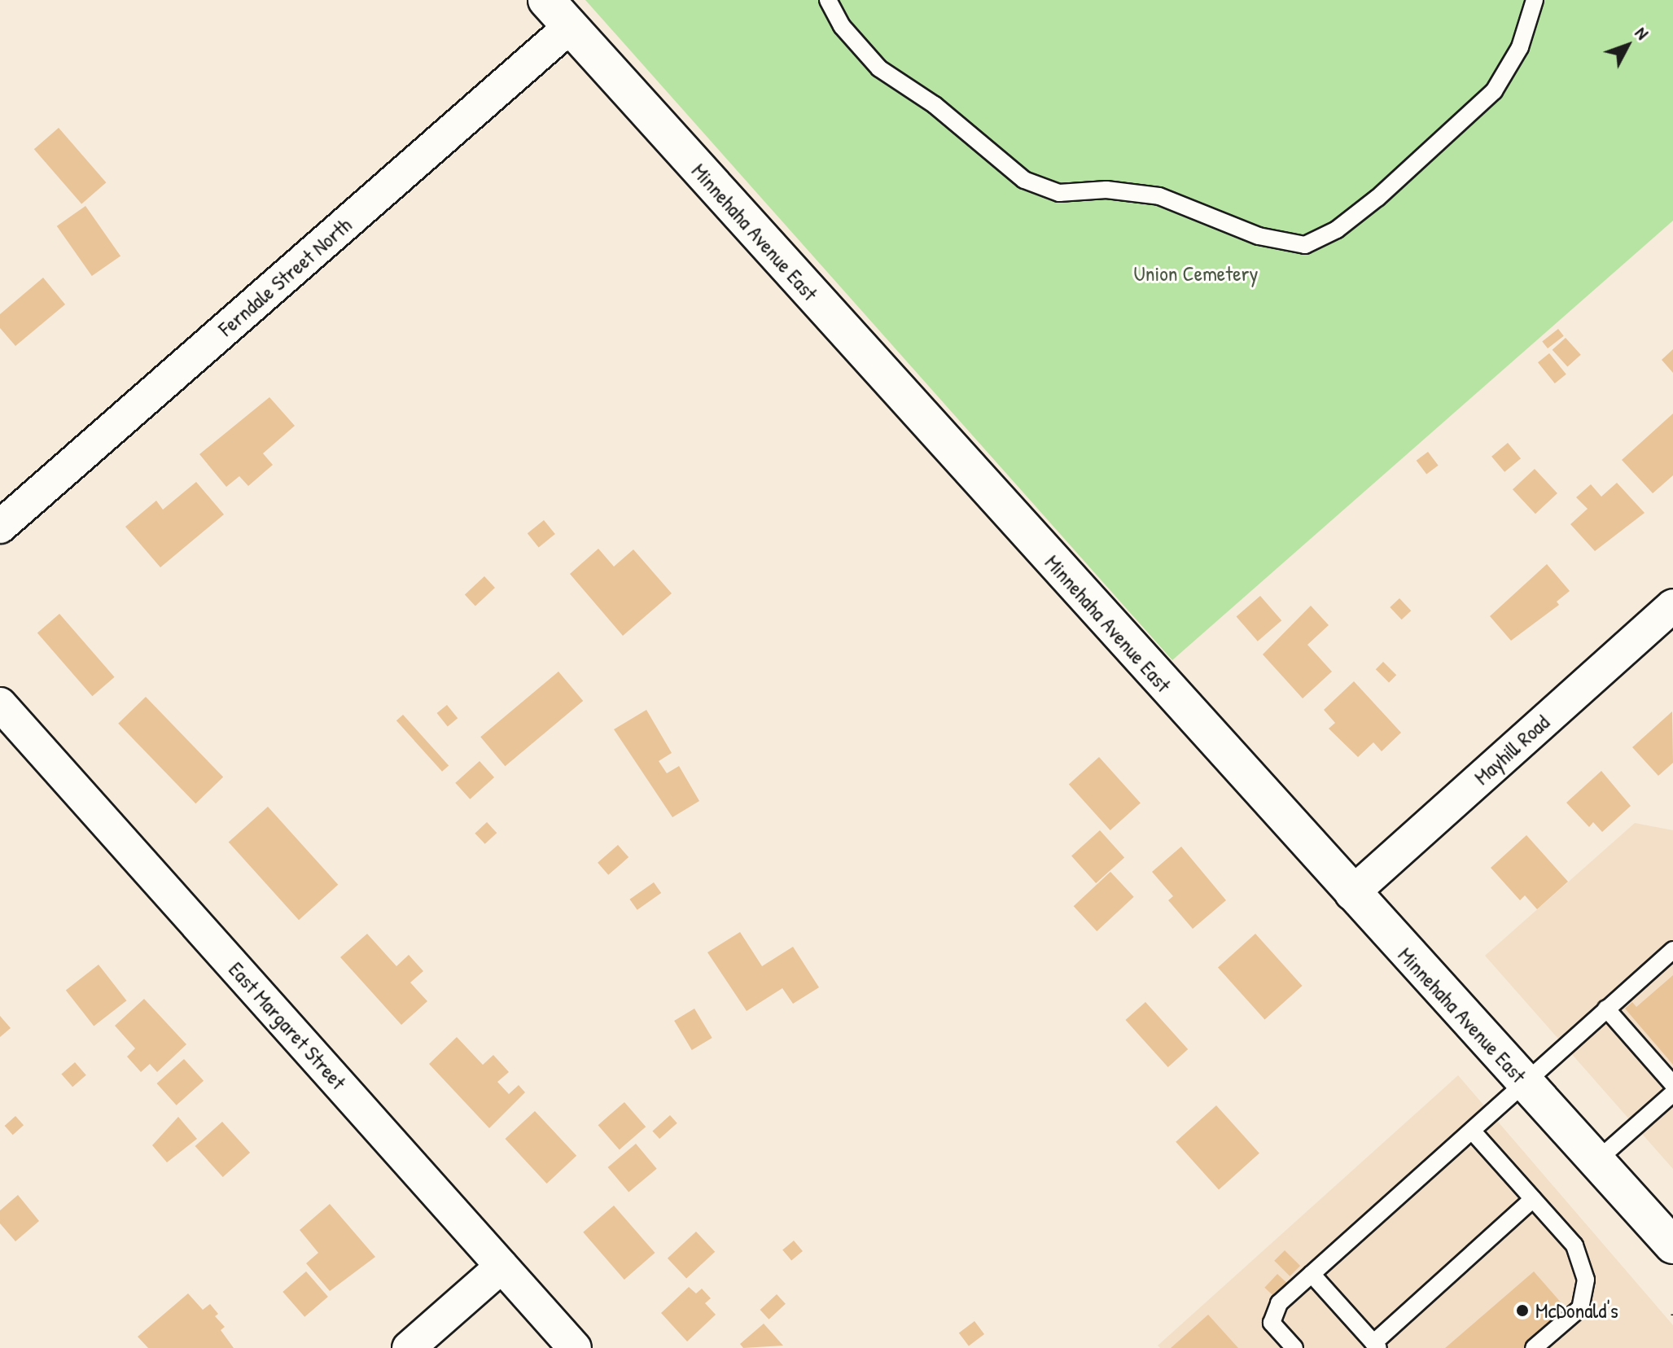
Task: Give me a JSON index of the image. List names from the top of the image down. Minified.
{"streets":{"main road":["Minnehaha Avenue East"],"street":["Ferndale Street North","Mayhill Road","East Margaret Street"]},"crossings":[["Minnehaha Avenue East","Ferndale Street North"],["Minnehaha Avenue East","Mayhill Road"]],"parks":["Union Cemetery"],"places":["McDonald's"],"north":"top right"}
